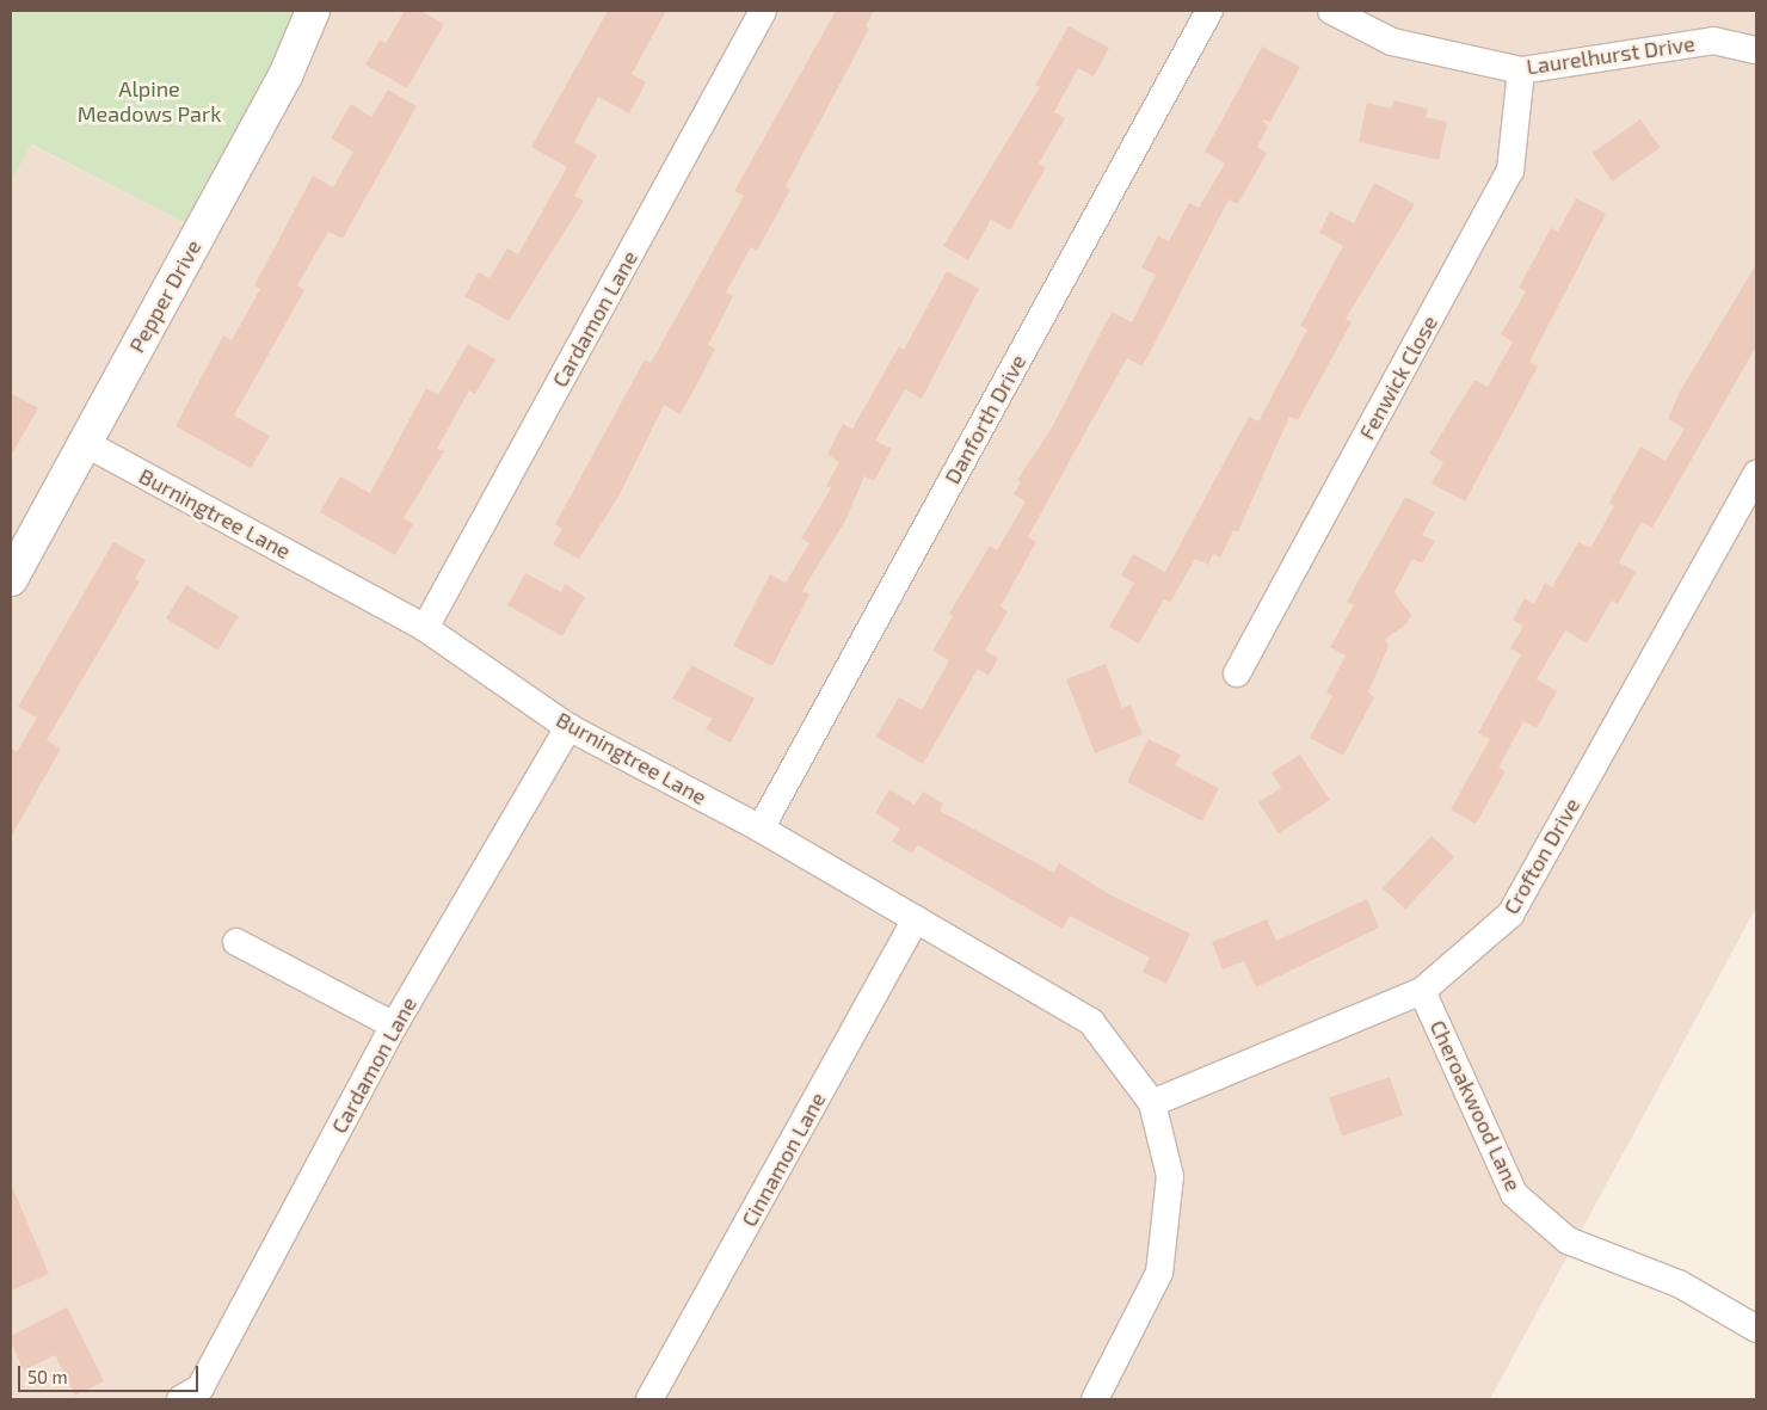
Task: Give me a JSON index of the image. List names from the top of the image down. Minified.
{"streets":{"street":["Laurelhurst Drive","Pepper Drive","Cardamon Lane","Fenwick Close","Danforth Drive","Burningtree Lane","Crofton Drive","Cheroakwood Lane","Cinnamon Lane"]},"crossings":[["Laurelhurst Drive","Fenwick Close"],["Pepper Drive","Burningtree Lane"],["Cardamon Lane","Burningtree Lane"],["Danforth Drive","Burningtree Lane"],["Burningtree Lane","Crofton Drive"],["Burningtree Lane","Cinnamon Lane"],["Crofton Drive","Cheroakwood Lane"]],"parks":["Alpine Meadows Park"],"scale_bar":"50 m"}
